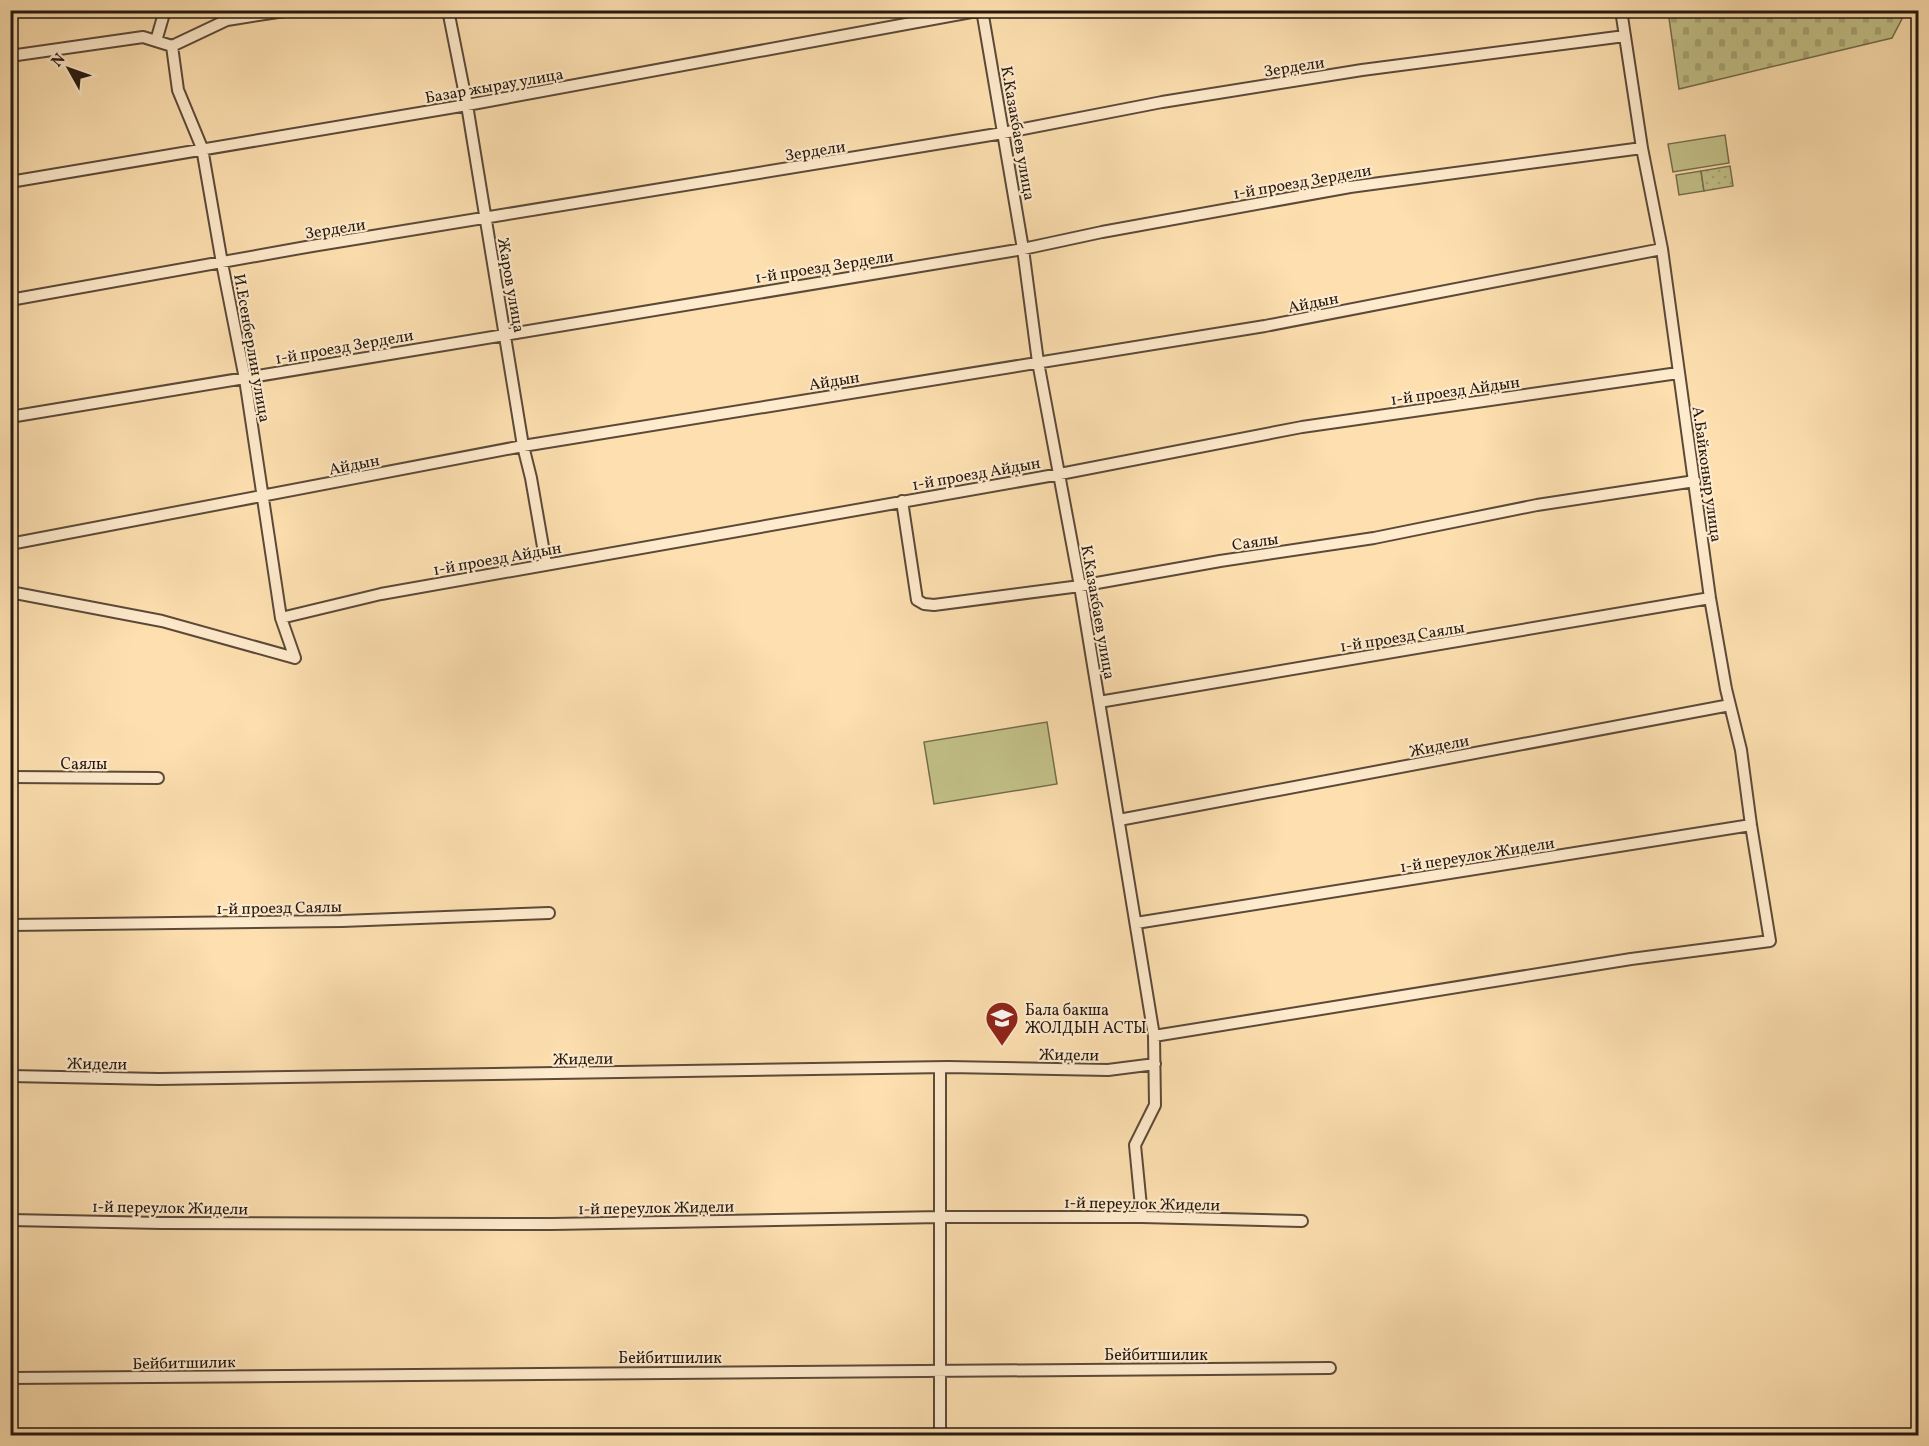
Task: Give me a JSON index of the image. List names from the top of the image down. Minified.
{"streets":{"street":["Зердели","Базар жырау улица","К.Казакбаев улица","1-й проезд Зердели","Жаров улица","Айдын","И.Есенберлин улица","1-й проезд Айдын","А.Байконыр улица","Саялы","1-й проезд Саялы","Жидели","1-й переулок Жидели","Бейбитшилик"]},"crossings":[["Зердели","К.Казакбаев улица"],["Зердели","Жаров улица"],["Зердели","И.Есенберлин улица"],["Зердели","А.Байконыр улица"],["Базар жырау улица","К.Казакбаев улица"],["Базар жырау улица","Жаров улица"],["Базар жырау улица","И.Есенберлин улица"],["К.Казакбаев улица","1-й проезд Зердели"],["К.Казакбаев улица","Айдын"],["К.Казакбаев улица","1-й проезд Айдын"],["К.Казакбаев улица","А.Байконыр улица"],["К.Казакбаев улица","Саялы"],["К.Казакбаев улица","1-й проезд Саялы"],["К.Казакбаев улица","Жидели"],["К.Казакбаев улица","1-й переулок Жидели"],["1-й проезд Зердели","Жаров улица"],["1-й проезд Зердели","И.Есенберлин улица"],["1-й проезд Зердели","А.Байконыр улица"],["Жаров улица","Айдын"],["Жаров улица","1-й проезд Айдын"],["Айдын","И.Есенберлин улица"],["Айдын","А.Байконыр улица"],["И.Есенберлин улица","1-й проезд Айдын"],["1-й проезд Айдын","А.Байконыр улица"],["1-й проезд Айдын","Саялы"],["А.Байконыр улица","Саялы"],["А.Байконыр улица","1-й проезд Саялы"],["А.Байконыр улица","Жидели"],["А.Байконыр улица","1-й переулок Жидели"]],"places":{"school or university":["Бала бакша ЖОЛДЫН АСТЫ"]},"north":"top left"}
